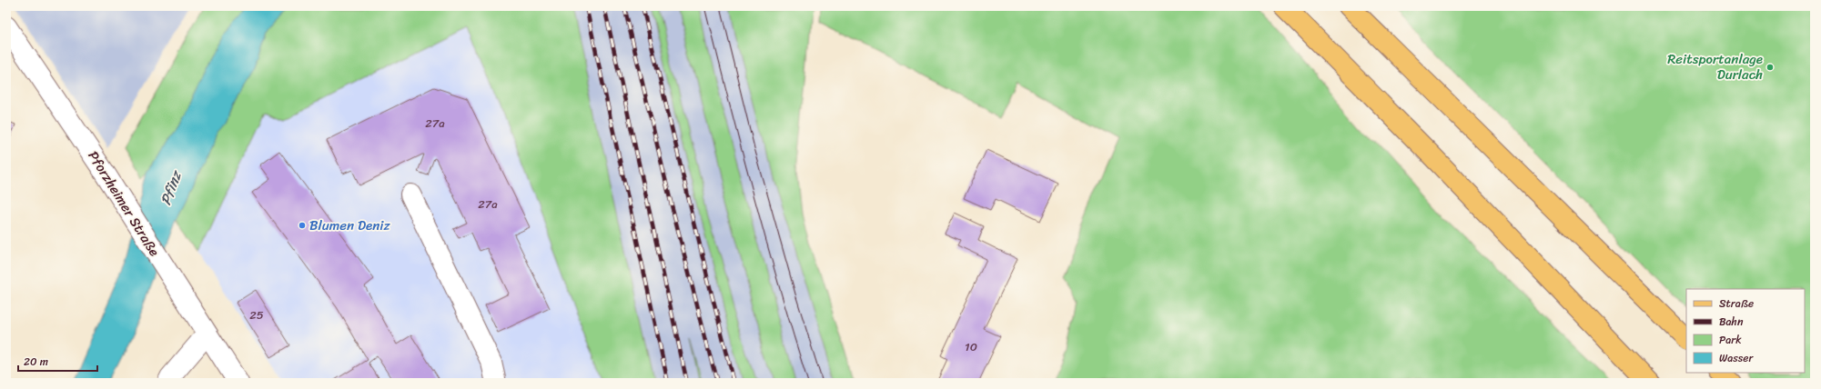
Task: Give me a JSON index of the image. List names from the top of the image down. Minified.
{"streets":{"street":["Pforzheimer Straße"]},"water":["Pfinz"],"places":["Reitsportanlage Durlach","Blumen Deniz"],"house_numbers":["27a","27a","25","10"],"legend":["Straße","Bahn","Park","Wasser"],"scale_bar":"20 m"}
